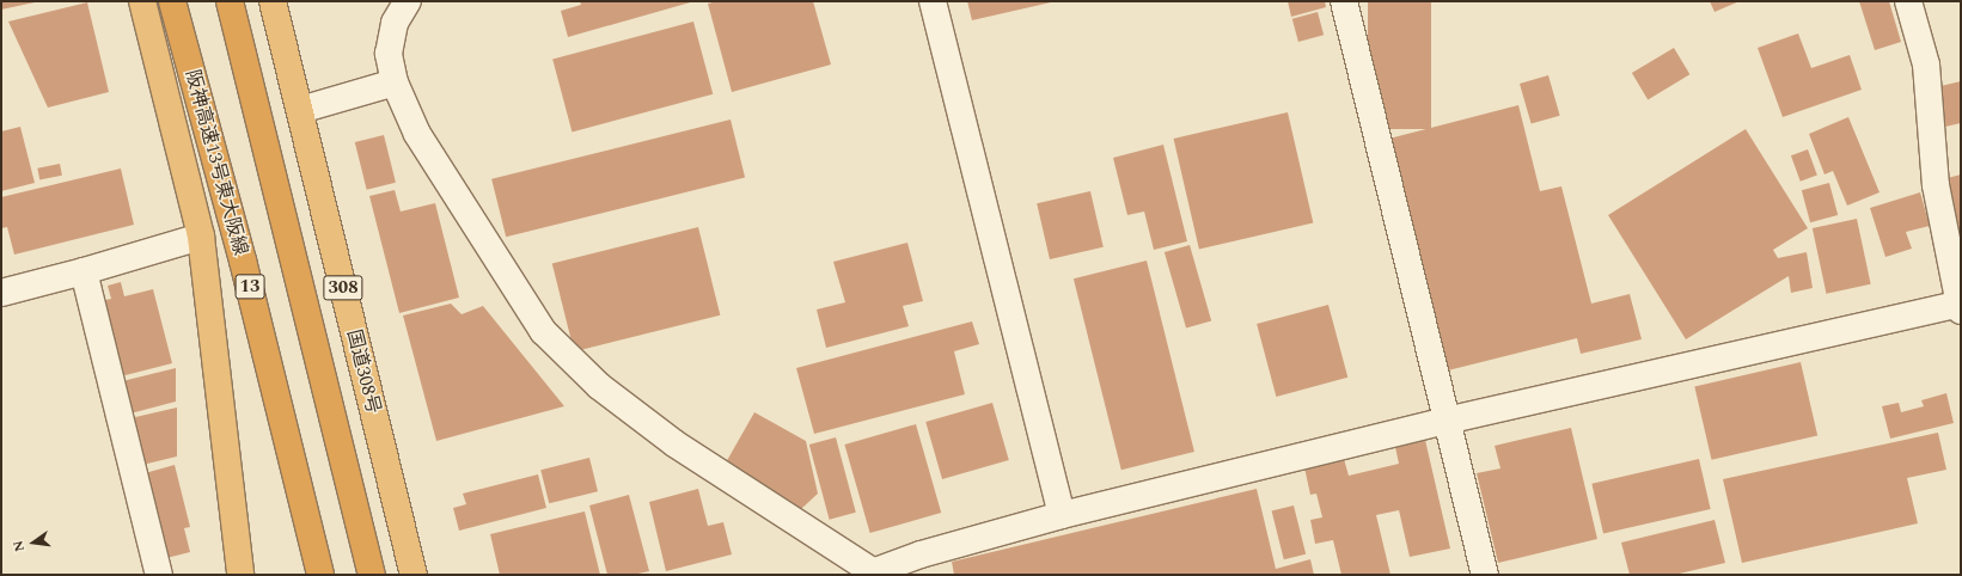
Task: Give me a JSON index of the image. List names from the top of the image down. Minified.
{"streets":{"highway":["阪神高速13号東大阪線","13","308","国道308号"]},"north":"left"}
